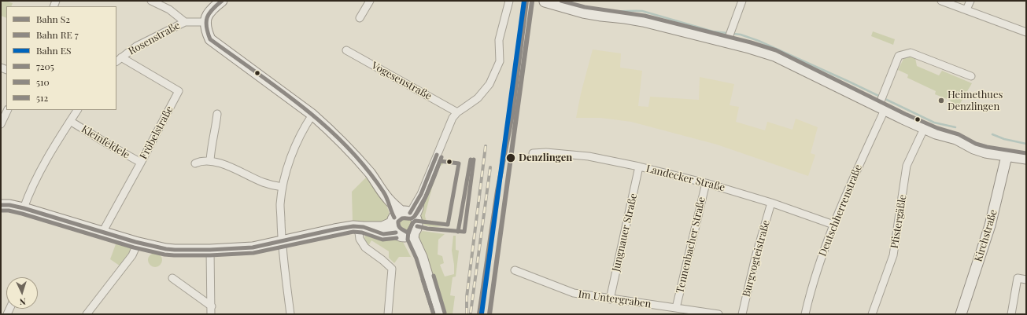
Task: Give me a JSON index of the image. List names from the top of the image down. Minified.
{"streets":{"street":["Rosenstraße","Vogesenstraße","Fröbelstraße","Kleinfeldele","Landecker Straße","Deutschherrenstraße","Pfistergäßle","Jungnauer Straße","Kirchstraße","Tennenbacher Straße","Burgvogteistraße","Im Untergraben"]},"crossings":[["Rosenstraße","Fröbelstraße"],["Fröbelstraße","Kleinfeldele"],["Landecker Straße","Deutschherrenstraße"],["Landecker Straße","Jungnauer Straße"],["Landecker Straße","Tennenbacher Straße"],["Landecker Straße","Burgvogteistraße"],["Jungnauer Straße","Im Untergraben"],["Tennenbacher Straße","Im Untergraben"]],"places":["Heimethues Denzlingen","Denzlingen"],"lines":["rail line S2","rail line ES","transit line 7205","transit line 512","transit line 510"],"legend":["Bahn S2","Bahn RE 7","Bahn ES","7205","510","512"],"north":"bottom"}
